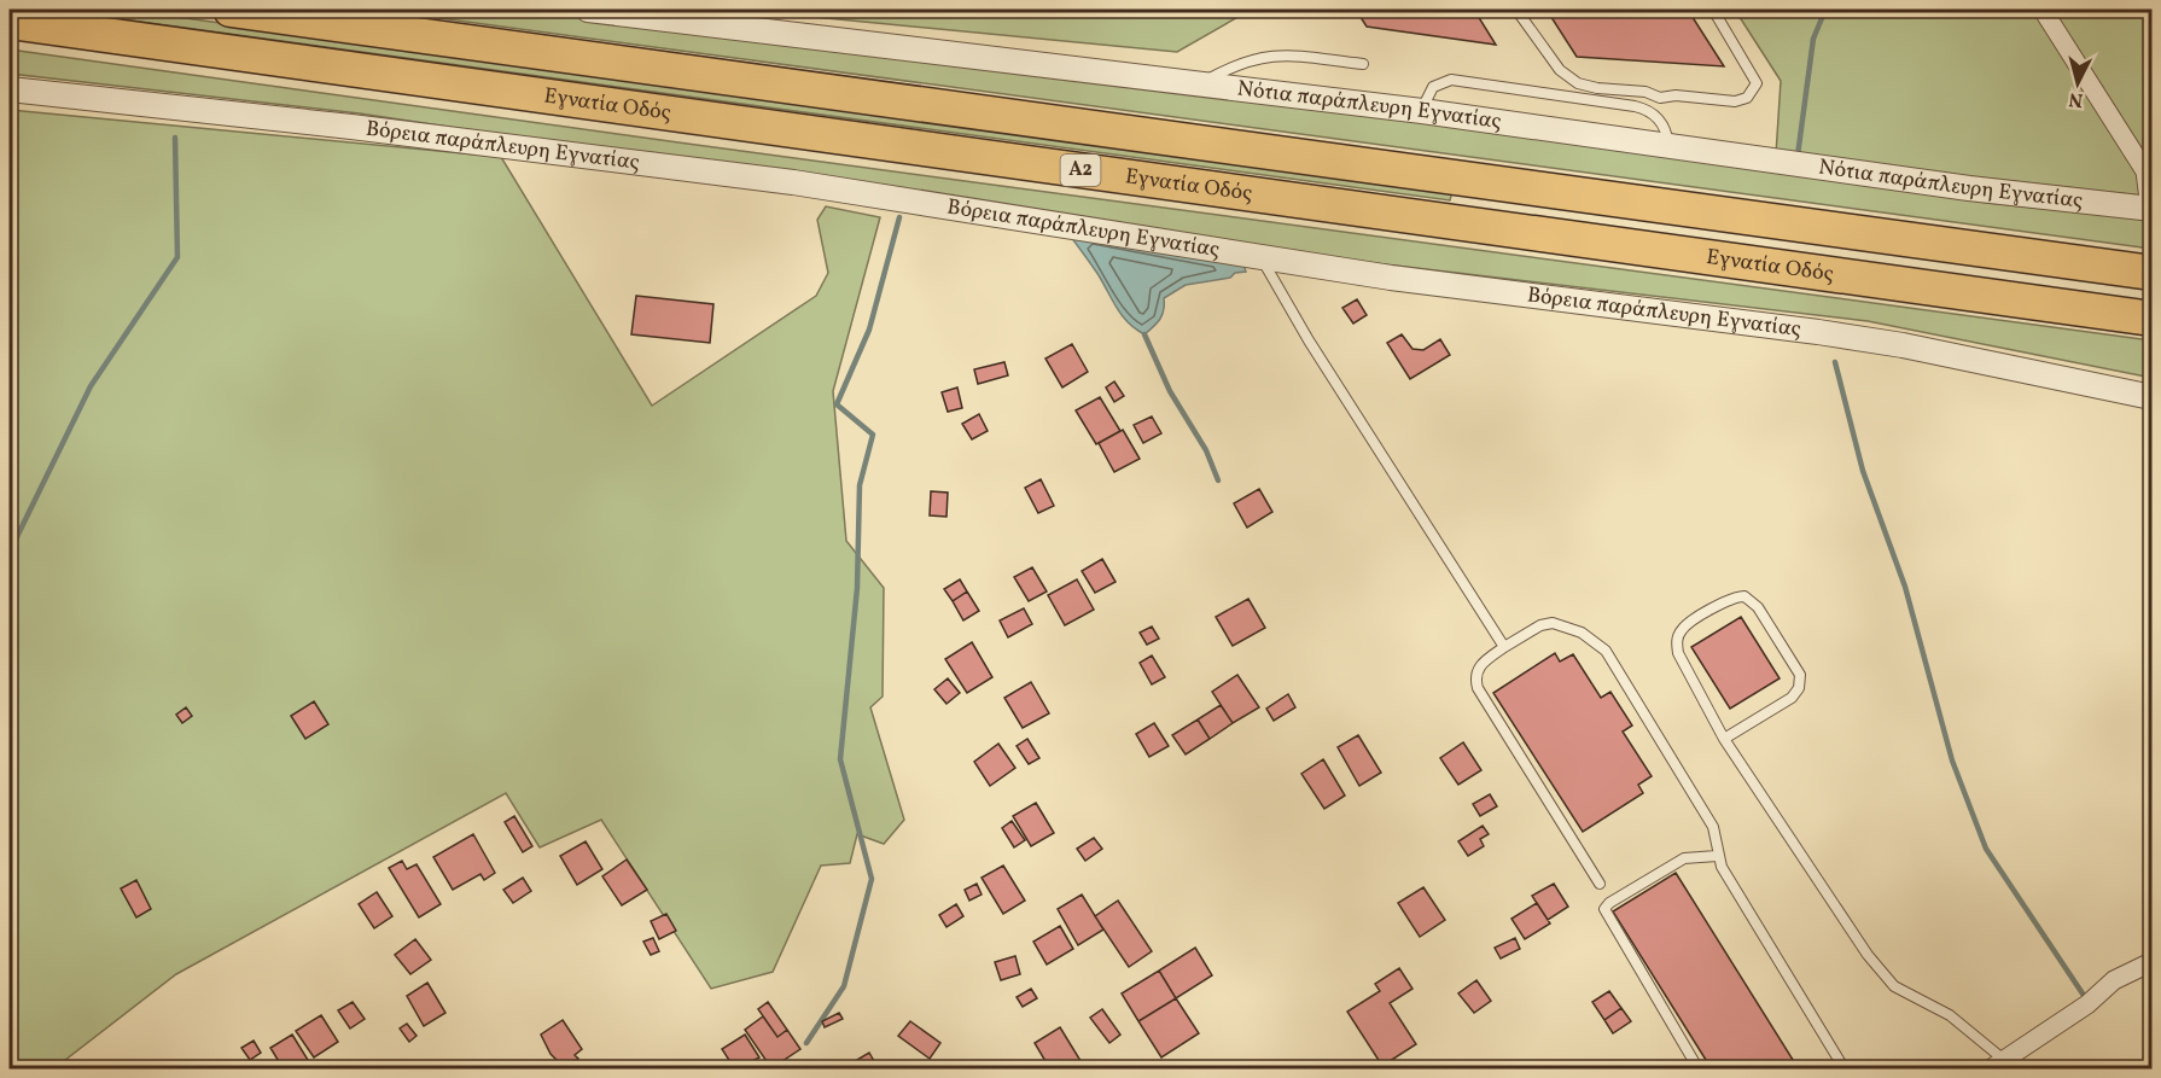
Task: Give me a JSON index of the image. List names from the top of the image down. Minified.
{"streets":{"highway":["Εγνατία Οδός","Α2"],"street":["Νότια παράπλευρη Εγνατίας","Βόρεια παράπλευρη Εγνατίας"]},"north":"bottom"}
